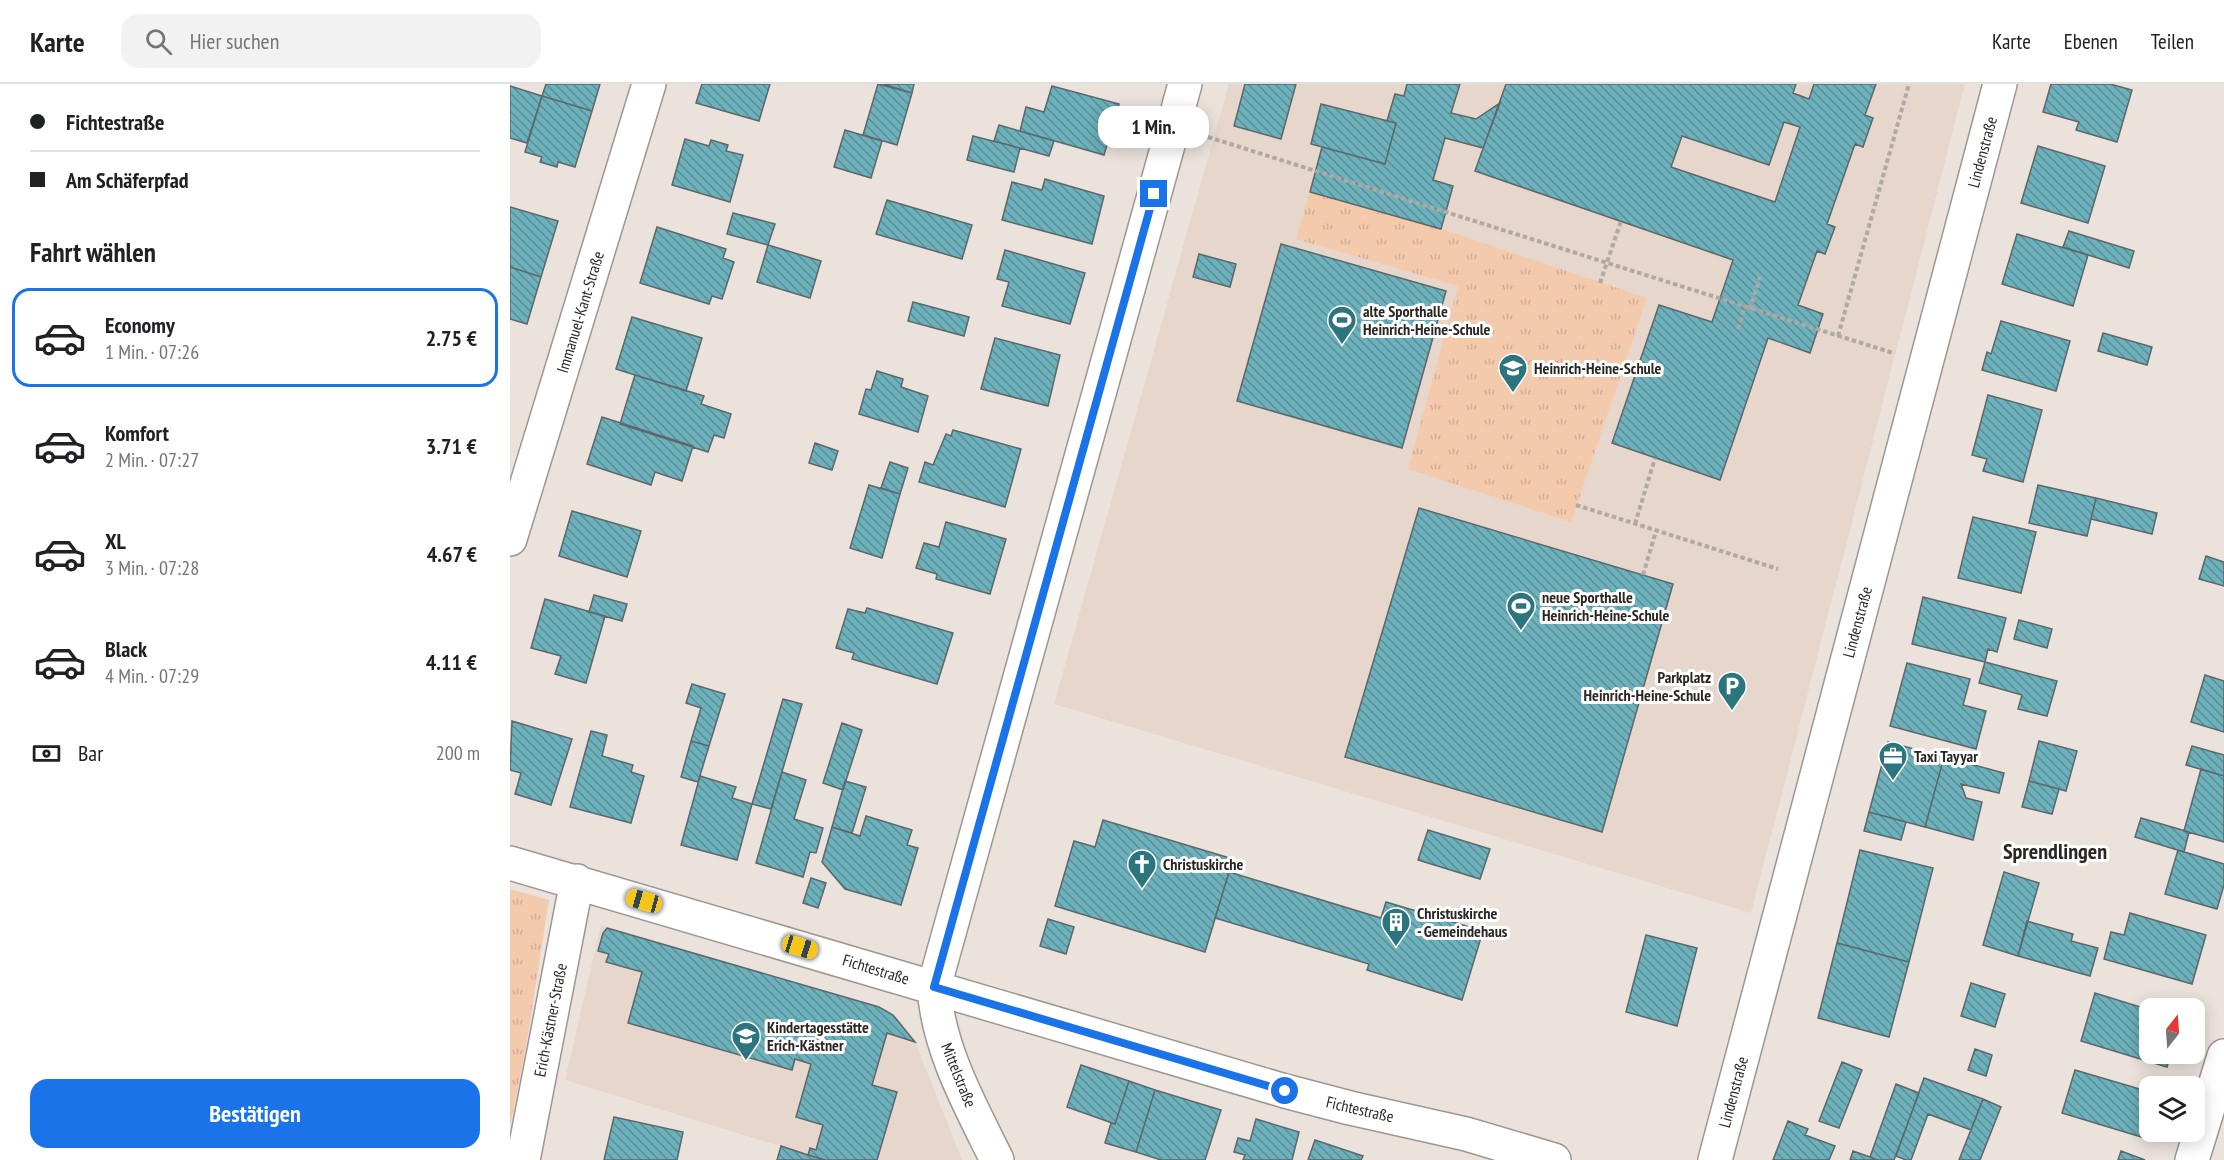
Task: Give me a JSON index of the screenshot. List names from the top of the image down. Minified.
{"streets":{"street":["Lindenstraße","Immanuel-Kant-Straße","Fichtestraße","Erich-Kästner-Straße","Mittelstraße"]},"crossings":[["Fichtestraße","Erich-Kästner-Straße"],["Fichtestraße","Mittelstraße"]],"districts":["Sprendlingen"],"places":{"sports":["alte Sporthalle Heinrich-Heine-Schule","neue Sporthalle Heinrich-Heine-Schule"],"school or university":["Heinrich-Heine-Schule","Kindertagesstätte Erich-Kästner"],"parking":["Parkplatz Heinrich-Heine-Schule"],"office":["Taxi Tayyar"],"church":["Christuskirche"],"building":["Christuskirche - Gemeindehaus"]},"north":"top","page":{"header":"Karte","search":"Hier suchen","nav":["Karte","Ebenen","Teilen"],"banner":["Fichtestraße","Am Schäferpfad"],"bubble":"1 Min.","heading":"Fahrt wählen","list":[{"name":"Economy","note":"1 Min. · 07:26","value":"2.75 €"},{"name":"Komfort","note":"2 Min. · 07:27","value":"3.71 €"},{"name":"XL","note":"3 Min. · 07:28","value":"4.67 €"},{"name":"Black","note":"4 Min. · 07:29","value":"4.11 €"}],"pay":["Bar","200 m"],"buttons":"Bestätigen"}}
